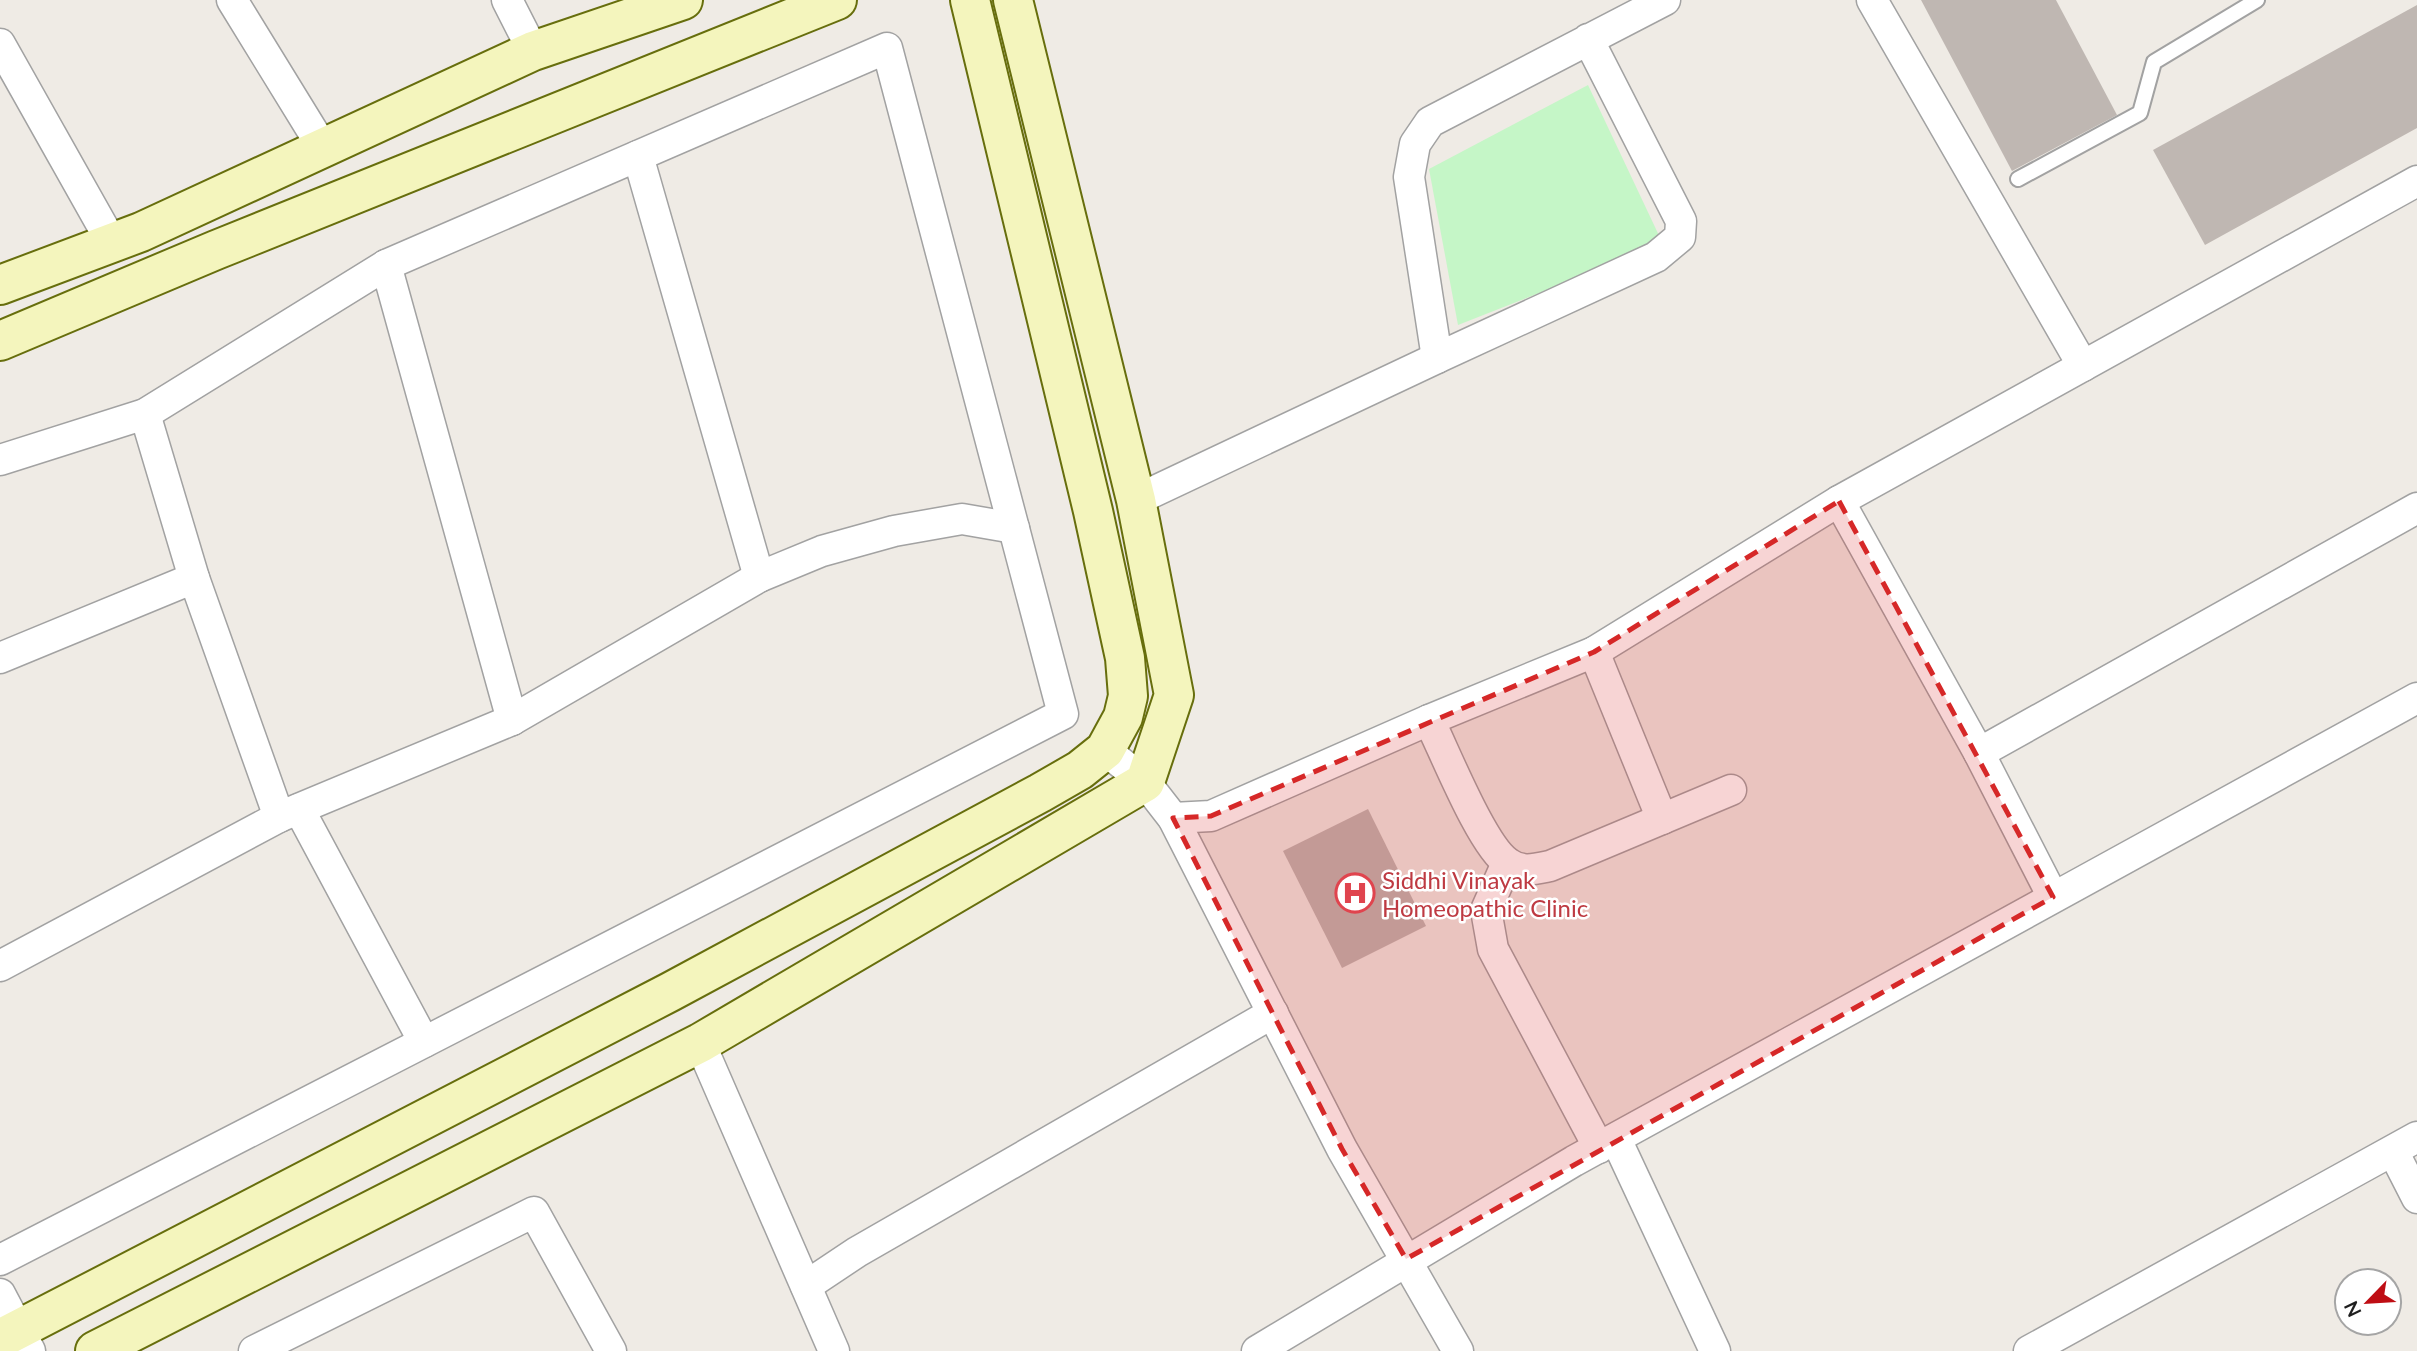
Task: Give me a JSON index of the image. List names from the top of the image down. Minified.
{"places":{"hospital":["Siddhi Vinayak Homeopathic Clinic"]},"north":"bottom left"}
